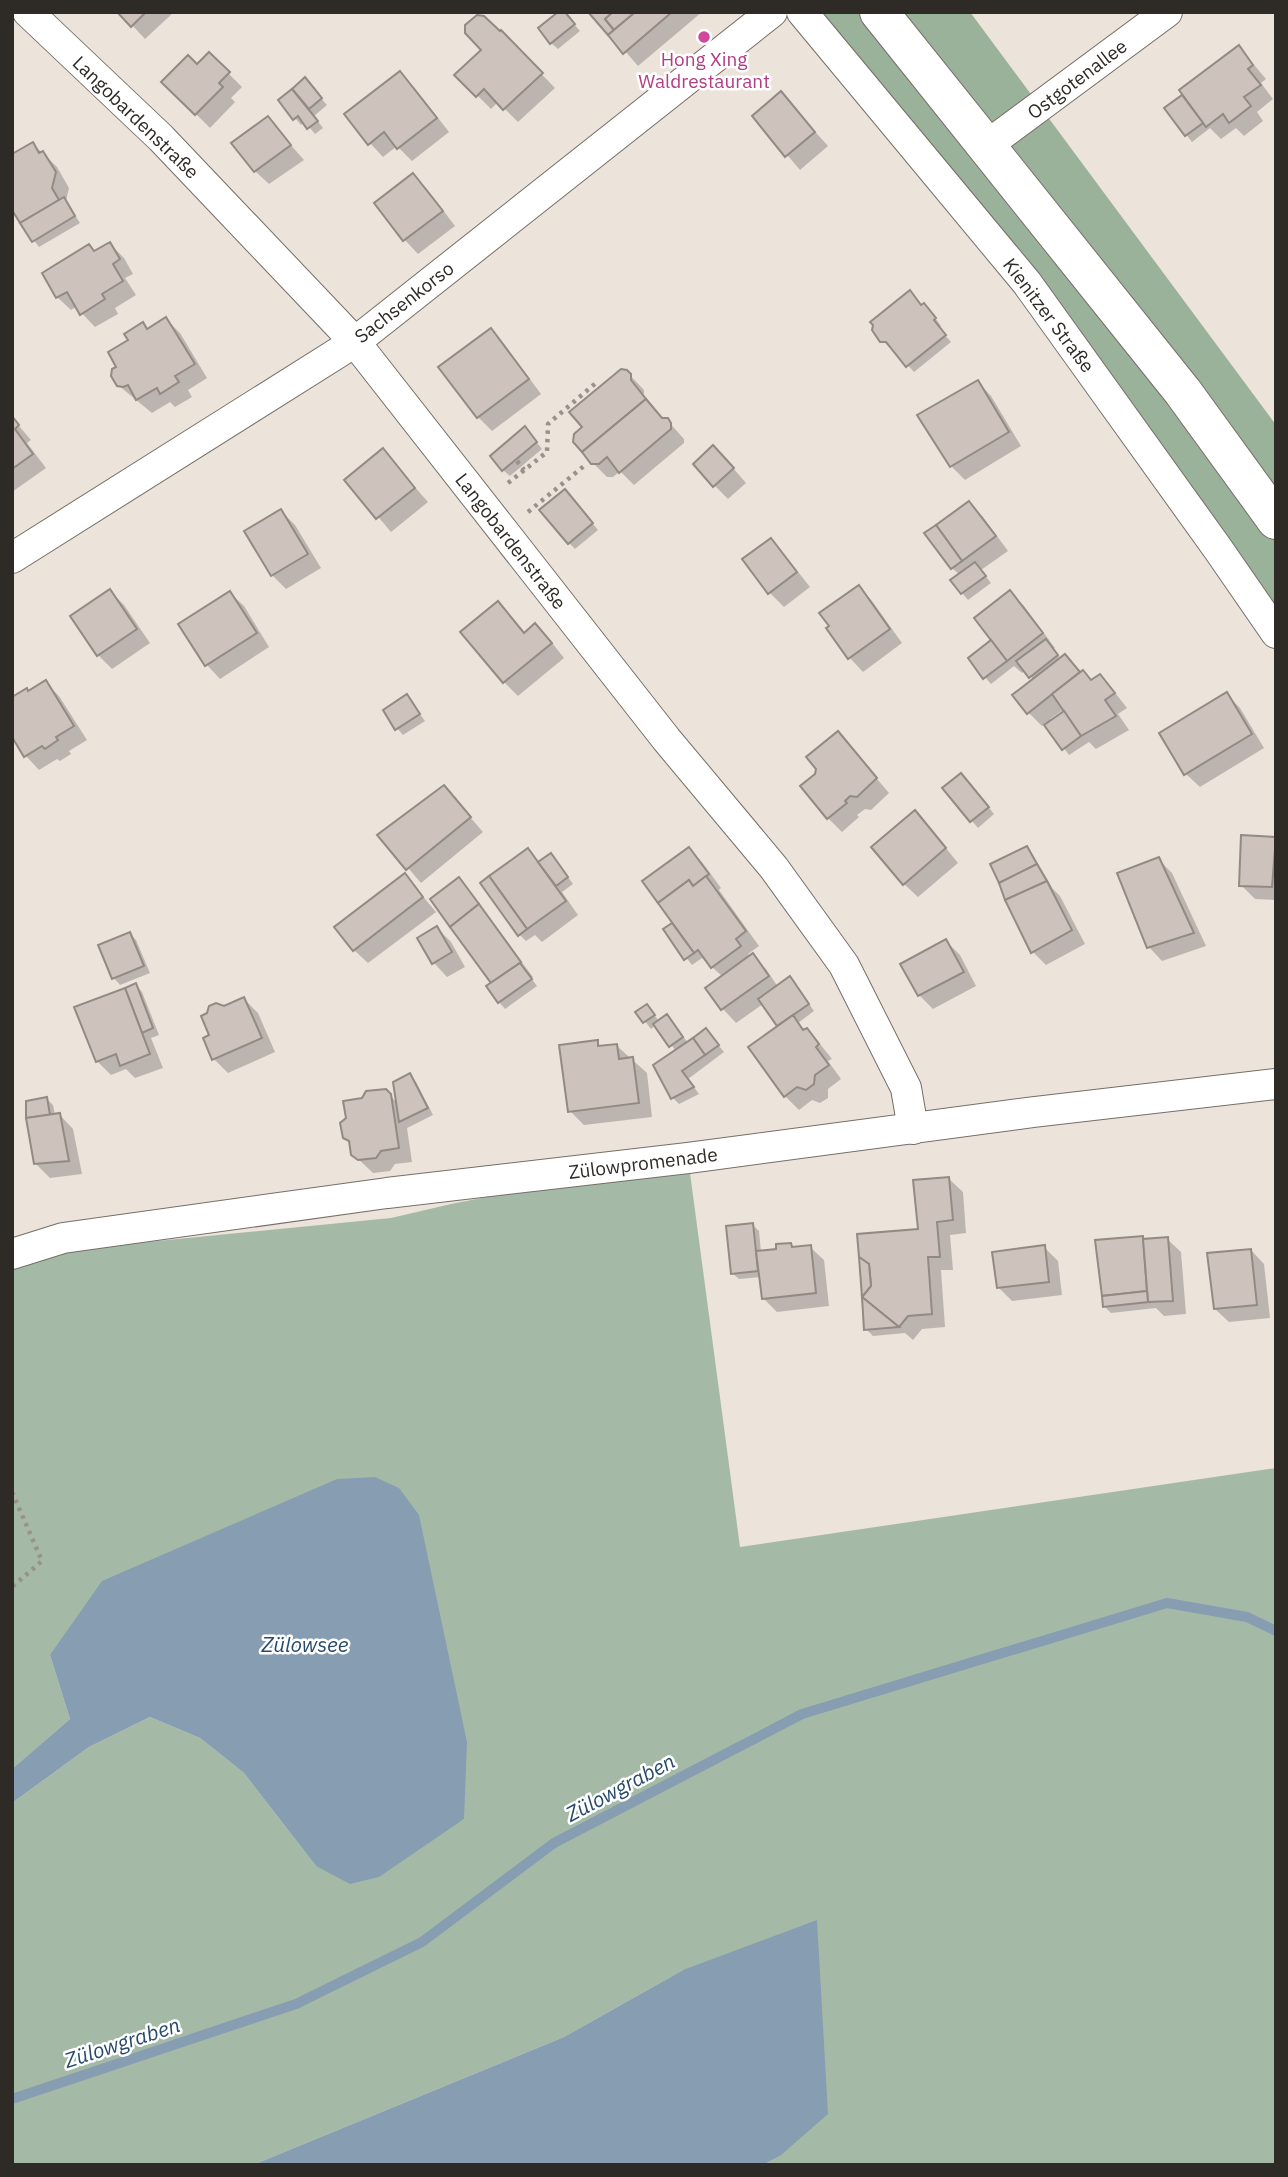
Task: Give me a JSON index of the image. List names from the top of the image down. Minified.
{"streets":{"street":["Ostgotenallee","Langobardenstraße","Sachsenkorso","Kienitzer Straße","Zülowpromenade"]},"crossings":[["Langobardenstraße","Sachsenkorso"],["Langobardenstraße","Zülowpromenade"]],"water":["Zülowsee","Zülowgraben"],"places":["Hong Xing Waldrestaurant"]}
